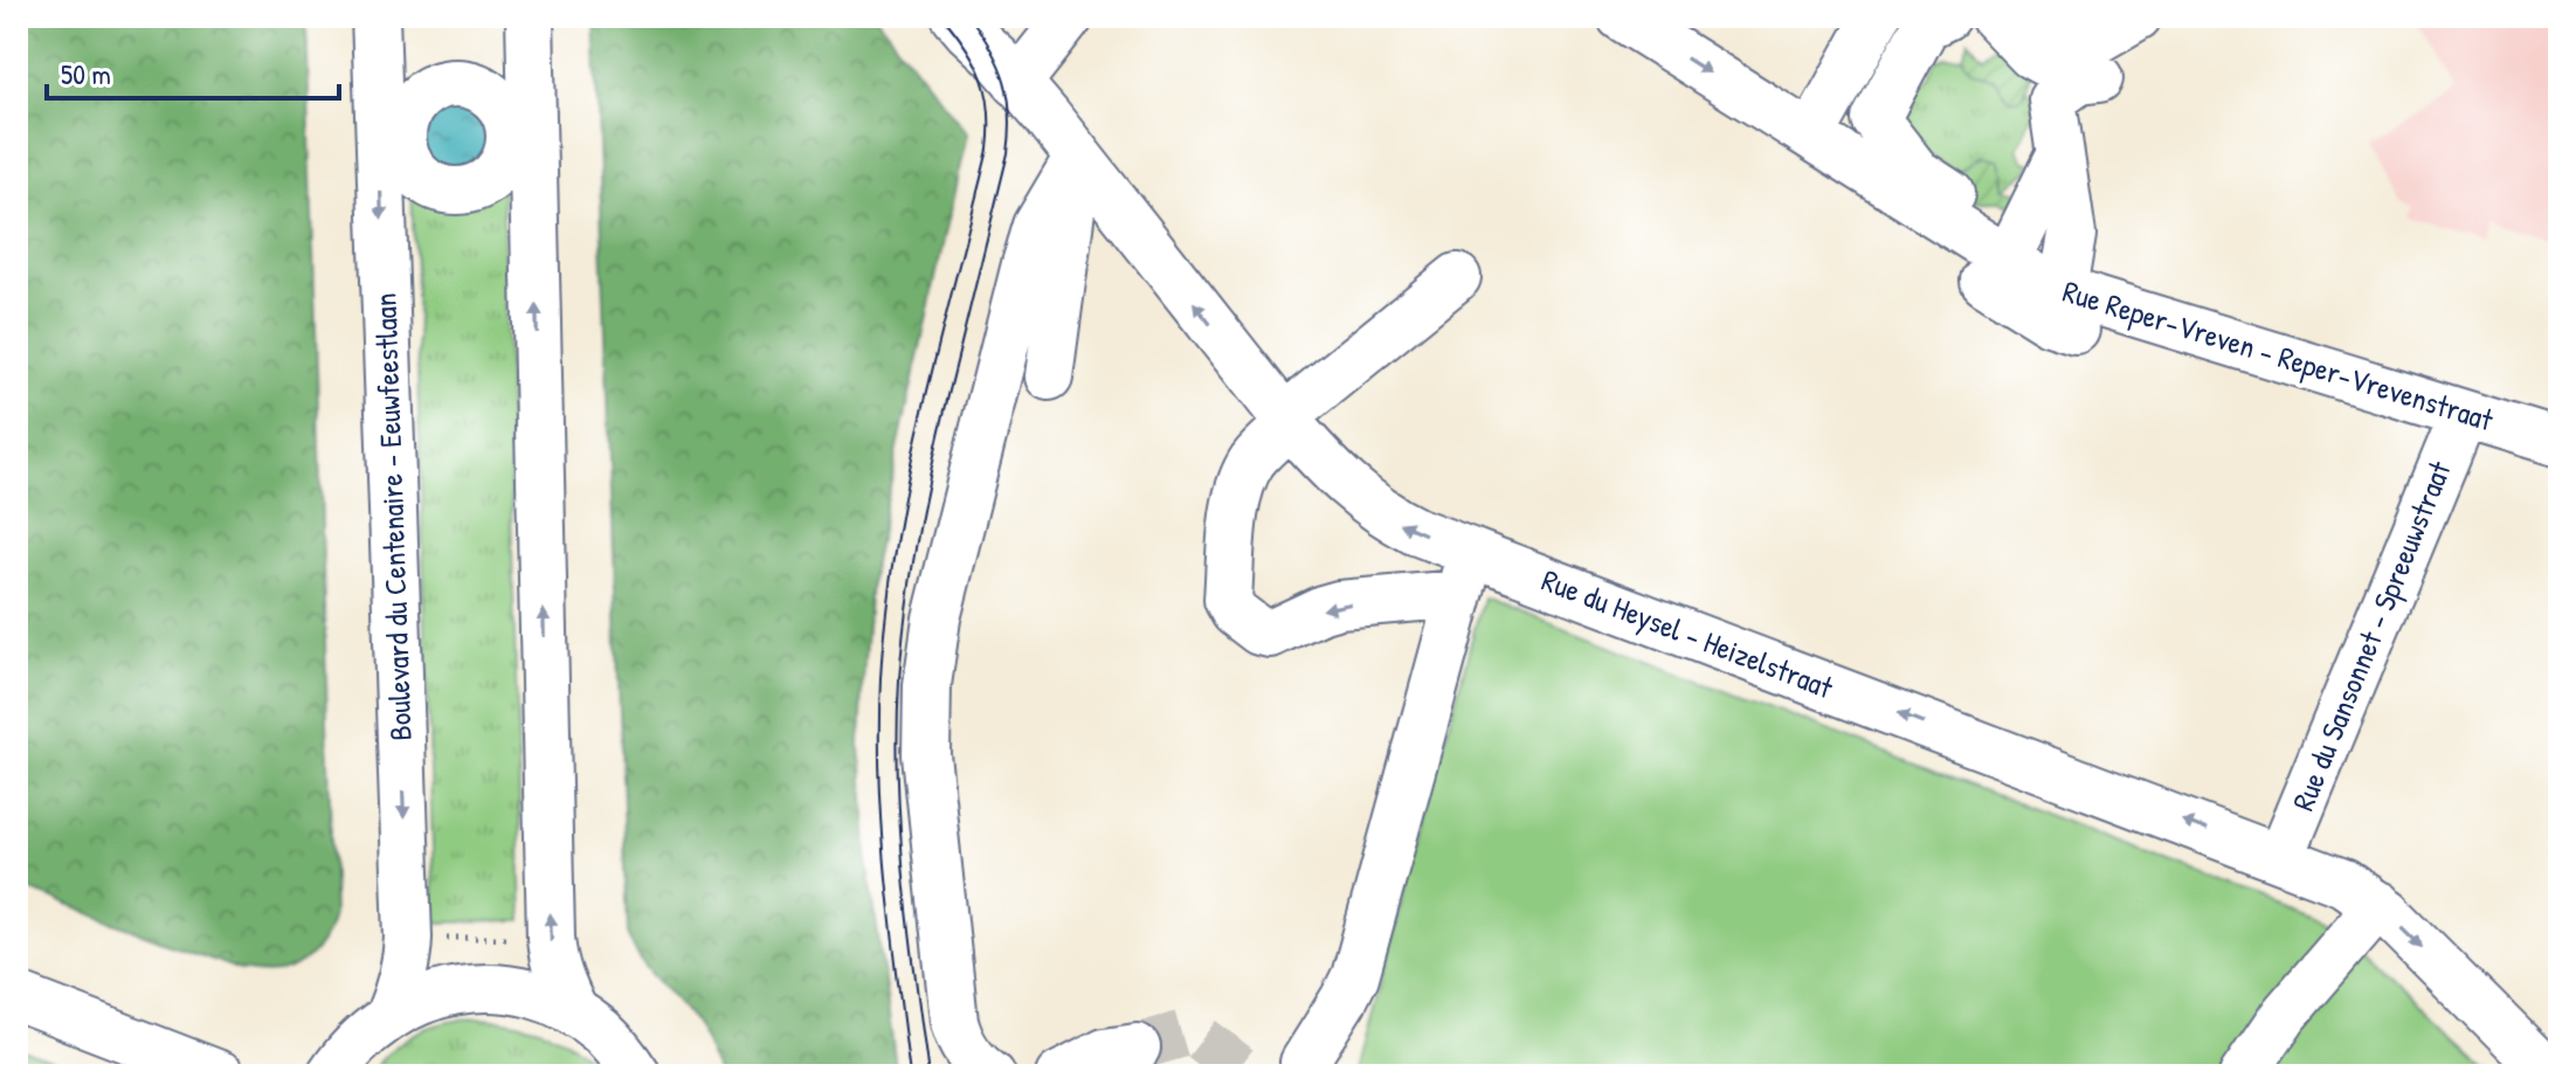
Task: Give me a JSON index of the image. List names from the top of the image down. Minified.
{"streets":{"street":["Rue Reper-Vreven - Reper-Vrevenstraat","Boulevard du Centenaire - Eeuwfeestlaan","Rue du Heysel - Heizelstraat","Rue du Sansonnet - Spreeuwstraat"]},"crossings":[["Rue Reper-Vreven - Reper-Vrevenstraat","Rue du Sansonnet - Spreeuwstraat"],["Rue du Heysel - Heizelstraat","Rue du Sansonnet - Spreeuwstraat"]],"scale_bar":"50 m"}
